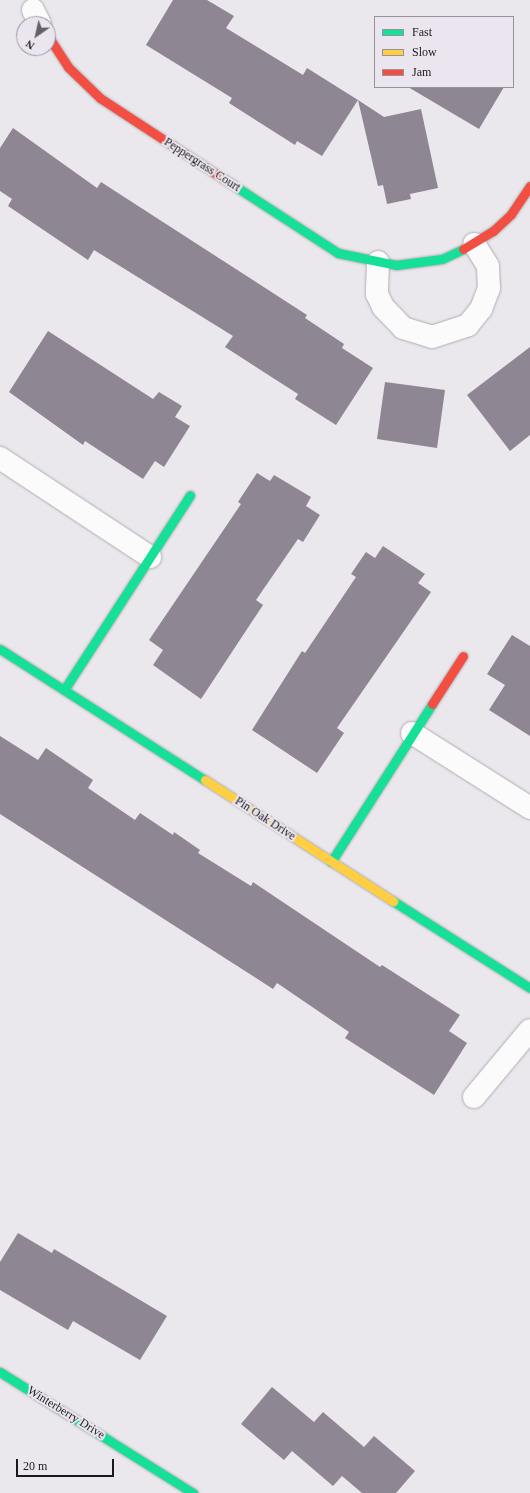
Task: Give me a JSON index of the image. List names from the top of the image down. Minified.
{"streets":{"street":["Peppergrass Court","Pin Oak Drive","Winterberry Drive"]},"legend":["Fast","Slow","Jam"],"scale_bar":"20 m","north":"bottom left"}
